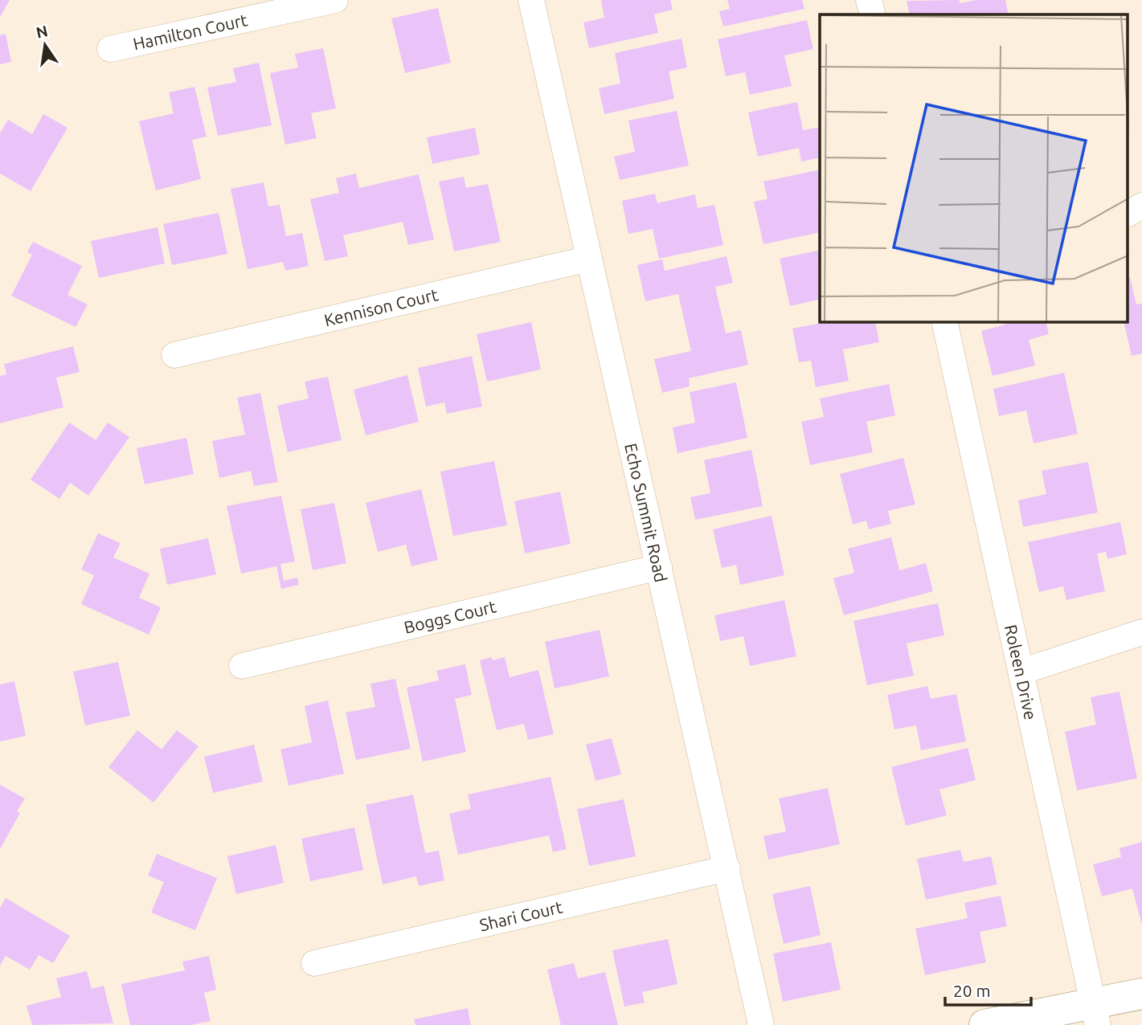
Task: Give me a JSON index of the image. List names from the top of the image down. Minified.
{"streets":{"street":["Hamilton Court","Kennison Court","Echo Summit Road","Boggs Court","Roleen Drive","Shari Court"]},"crossings":[["Kennison Court","Echo Summit Road"],["Echo Summit Road","Boggs Court"],["Echo Summit Road","Shari Court"]],"scale_bar":"20 m","north":"top"}
